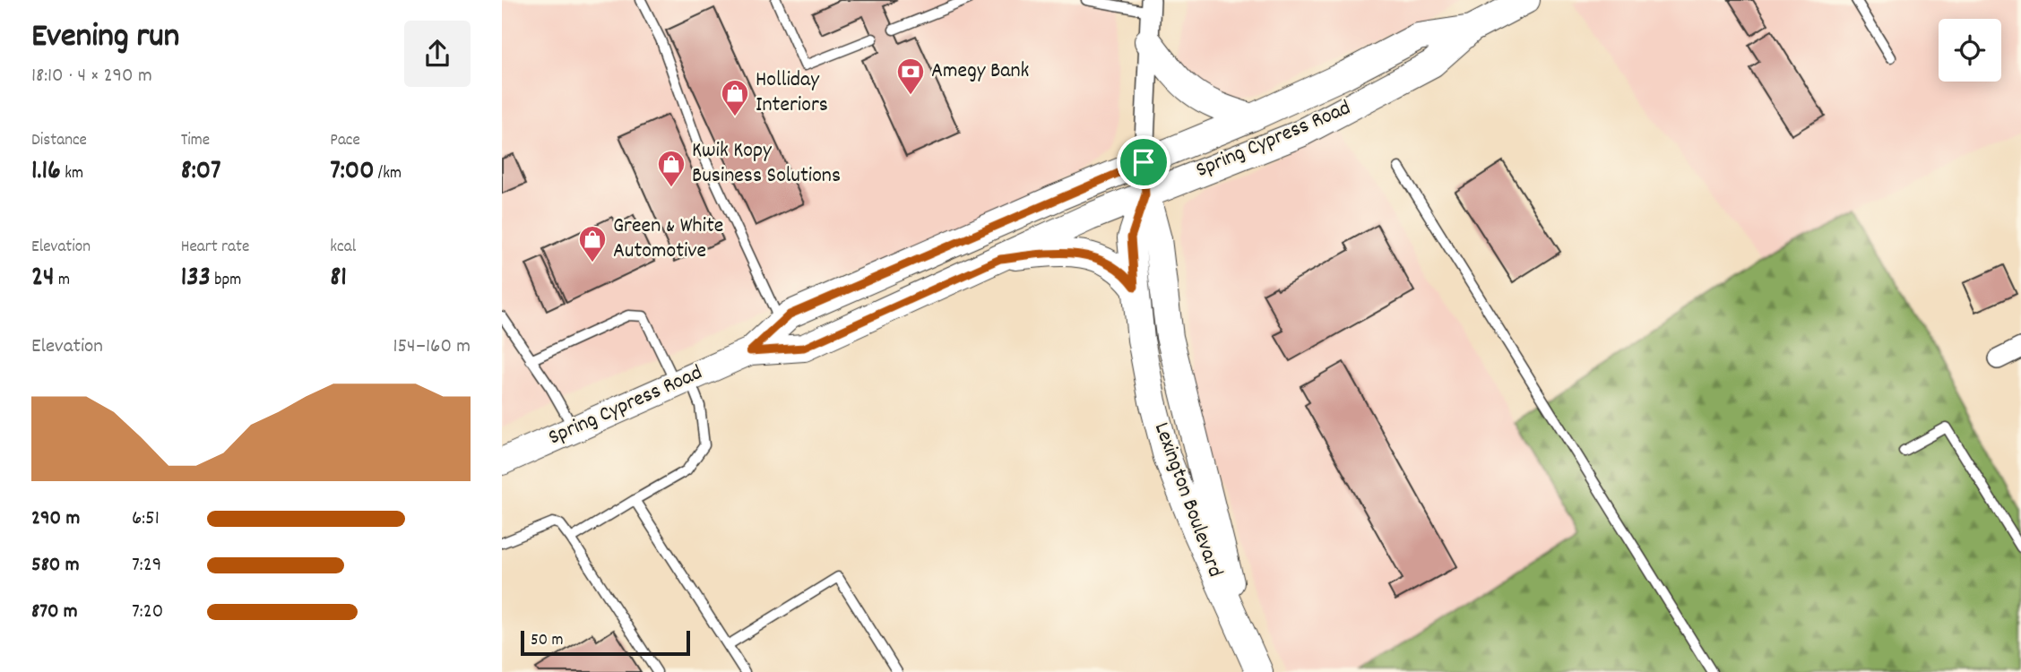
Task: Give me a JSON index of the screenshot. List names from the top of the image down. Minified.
{"streets":{"main road":["Spring Cypress Road","Lexington Boulevard"]},"crossings":[["Spring Cypress Road","Lexington Boulevard"]],"places":{"bank":["Amegy Bank"],"shop":["Holliday Interiors","Kwik Kopy Business Solutions","Green & White Automotive"]},"scale_bar":"50 m","page":{"heading":["Evening run","18:10 · 4 × 290 m"],"stats":[["Distance","1.16 km"],["Time","8:07"],["Pace","7:00 /km"],["Elevation","24 m"],["Heart rate","133 bpm"],["kcal","81"]],"chart":["Elevation","154–160 m"],"list":[{"name":"290 m","note":"6:51"},{"name":"580 m","note":"7:29"},{"name":"870 m","note":"7:20"}],"scale":"50 m"}}
